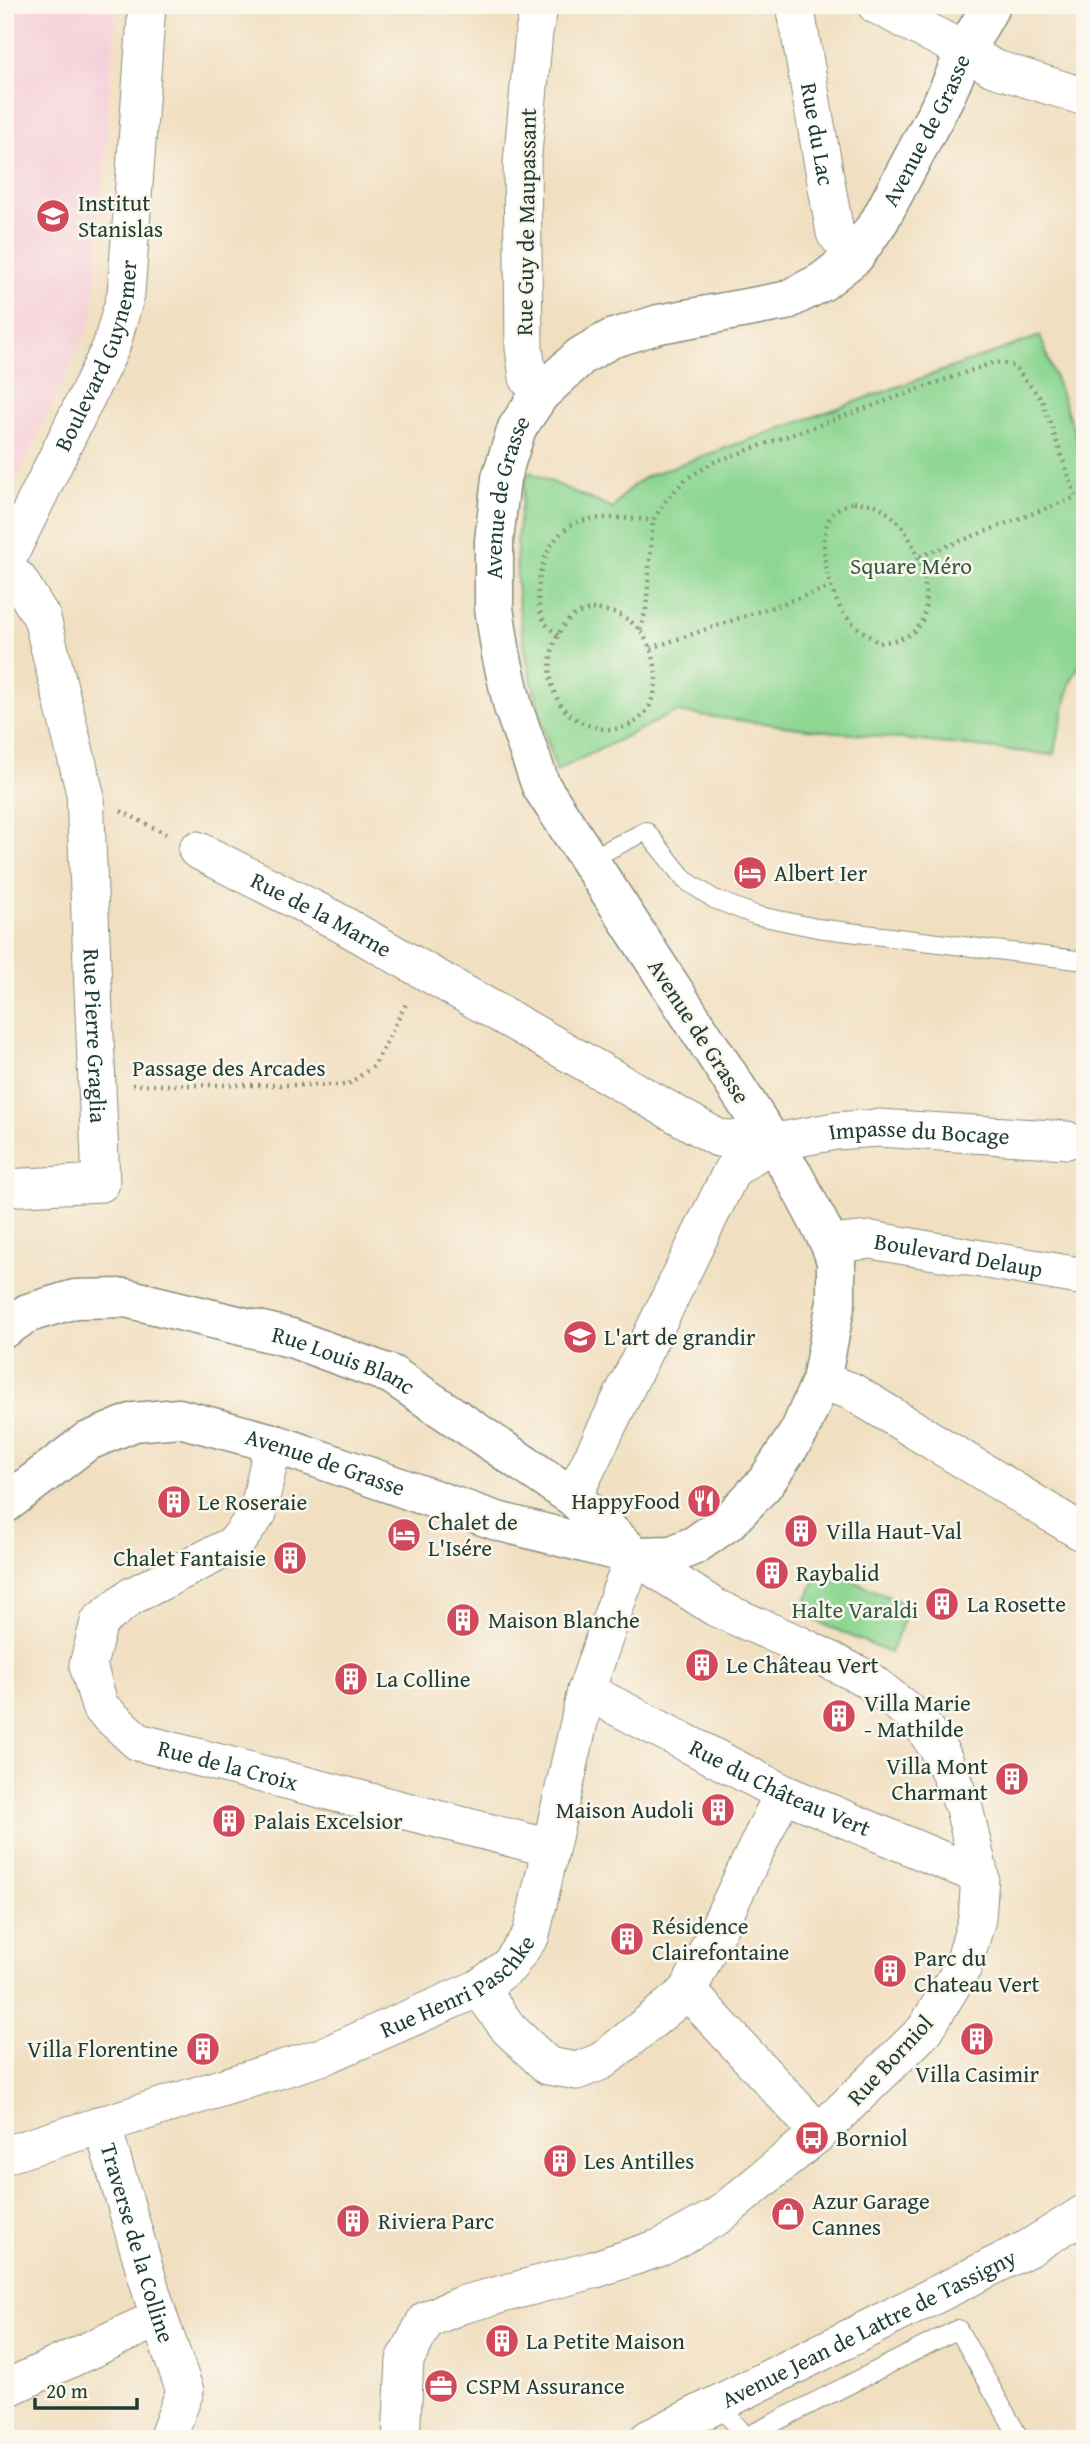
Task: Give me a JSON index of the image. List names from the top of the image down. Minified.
{"streets":{"street":["Avenue de Grasse","Rue du Lac","Rue Guy de Maupassant","Boulevard Guynemer","Rue de la Marne","Rue Pierre Graglia","Impasse du Bocage","Boulevard Delaup","Rue Louis Blanc","Rue de la Croix","Rue du Château Vert","Rue Henri Paschke","Rue Borniol","Traverse de la Colline","Avenue Jean de Lattre de Tassigny"],"path":["Passage des Arcades"]},"crossings":[["Avenue de Grasse","Rue du Lac"],["Avenue de Grasse","Rue Guy de Maupassant"],["Avenue de Grasse","Rue de la Marne"],["Avenue de Grasse","Impasse du Bocage"],["Avenue de Grasse","Boulevard Delaup"],["Avenue de Grasse","Rue Louis Blanc"],["Avenue de Grasse","Rue de la Croix"],["Avenue de Grasse","Rue Henri Paschke"],["Avenue de Grasse","Rue Borniol"],["Rue de la Marne","Passage des Arcades"],["Rue de la Marne","Impasse du Bocage"],["Rue Pierre Graglia","Passage des Arcades"],["Rue Louis Blanc","Rue Henri Paschke"],["Rue Louis Blanc","Rue Borniol"],["Rue de la Croix","Rue Henri Paschke"],["Rue du Château Vert","Rue Henri Paschke"],["Rue du Château Vert","Rue Borniol"],["Rue Henri Paschke","Rue Borniol"],["Rue Henri Paschke","Traverse de la Colline"]],"parks":["Square Méro","Halte Varaldi"],"places":{"school or university":["Institut Stanislas","L'art de grandir"],"hotel":["Albert Ier","Chalet de L'Isére"],"restaurant":["HappyFood"],"building":["Le Roseraie","Villa Haut-Val","Chalet Fantaisie","Raybalid","La Rosette","Maison Blanche","Le Château Vert","La Colline","Villa Marie - Mathilde","Villa Mont Charmant","Maison Audoli","Palais Excelsior","Résidence Clairefontaine","Parc du Chateau Vert","Villa Casimir","Villa Florentine","Les Antilles","Riviera Parc","La Petite Maison"],"bus stop":["Borniol"],"shop":["Azur Garage Cannes"],"office":["CSPM Assurance"]},"scale_bar":"20 m"}
